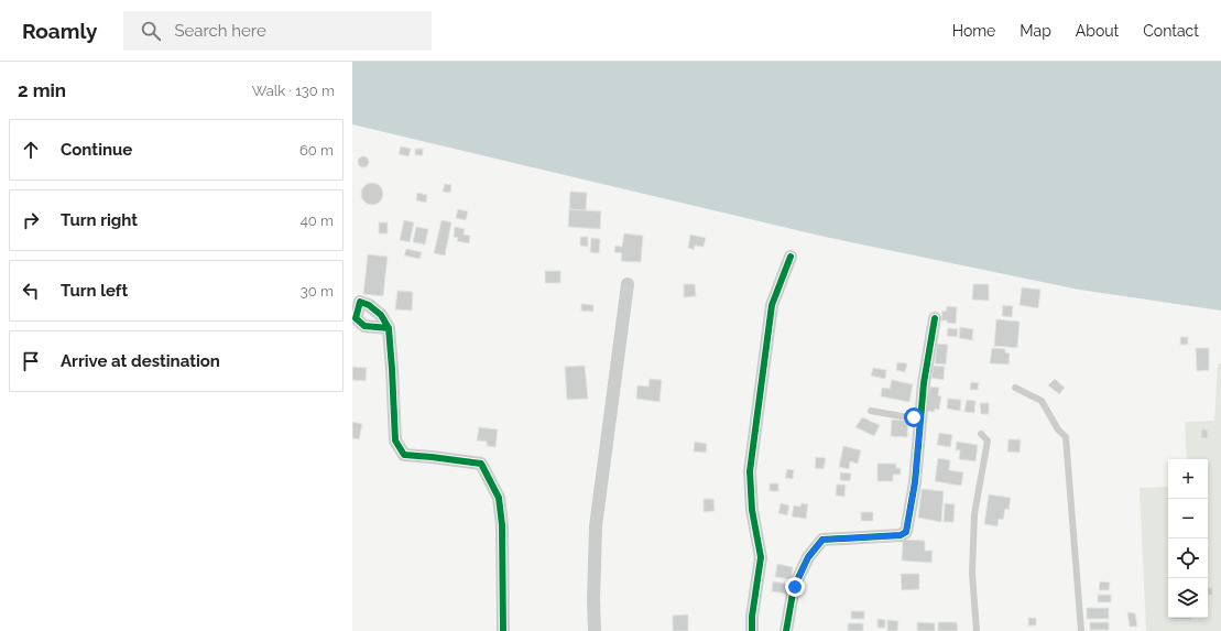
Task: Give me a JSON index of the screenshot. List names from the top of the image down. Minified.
{"page":{"header":"Roamly","search":"Search here","nav":["Home","Map","About","Contact"],"heading":["2 min","Walk · 130 m"],"list":[["Continue","60 m"],["Turn right","40 m"],["Turn left","30 m"],"Arrive at destination"],"map_buttons":["+","−"]}}
